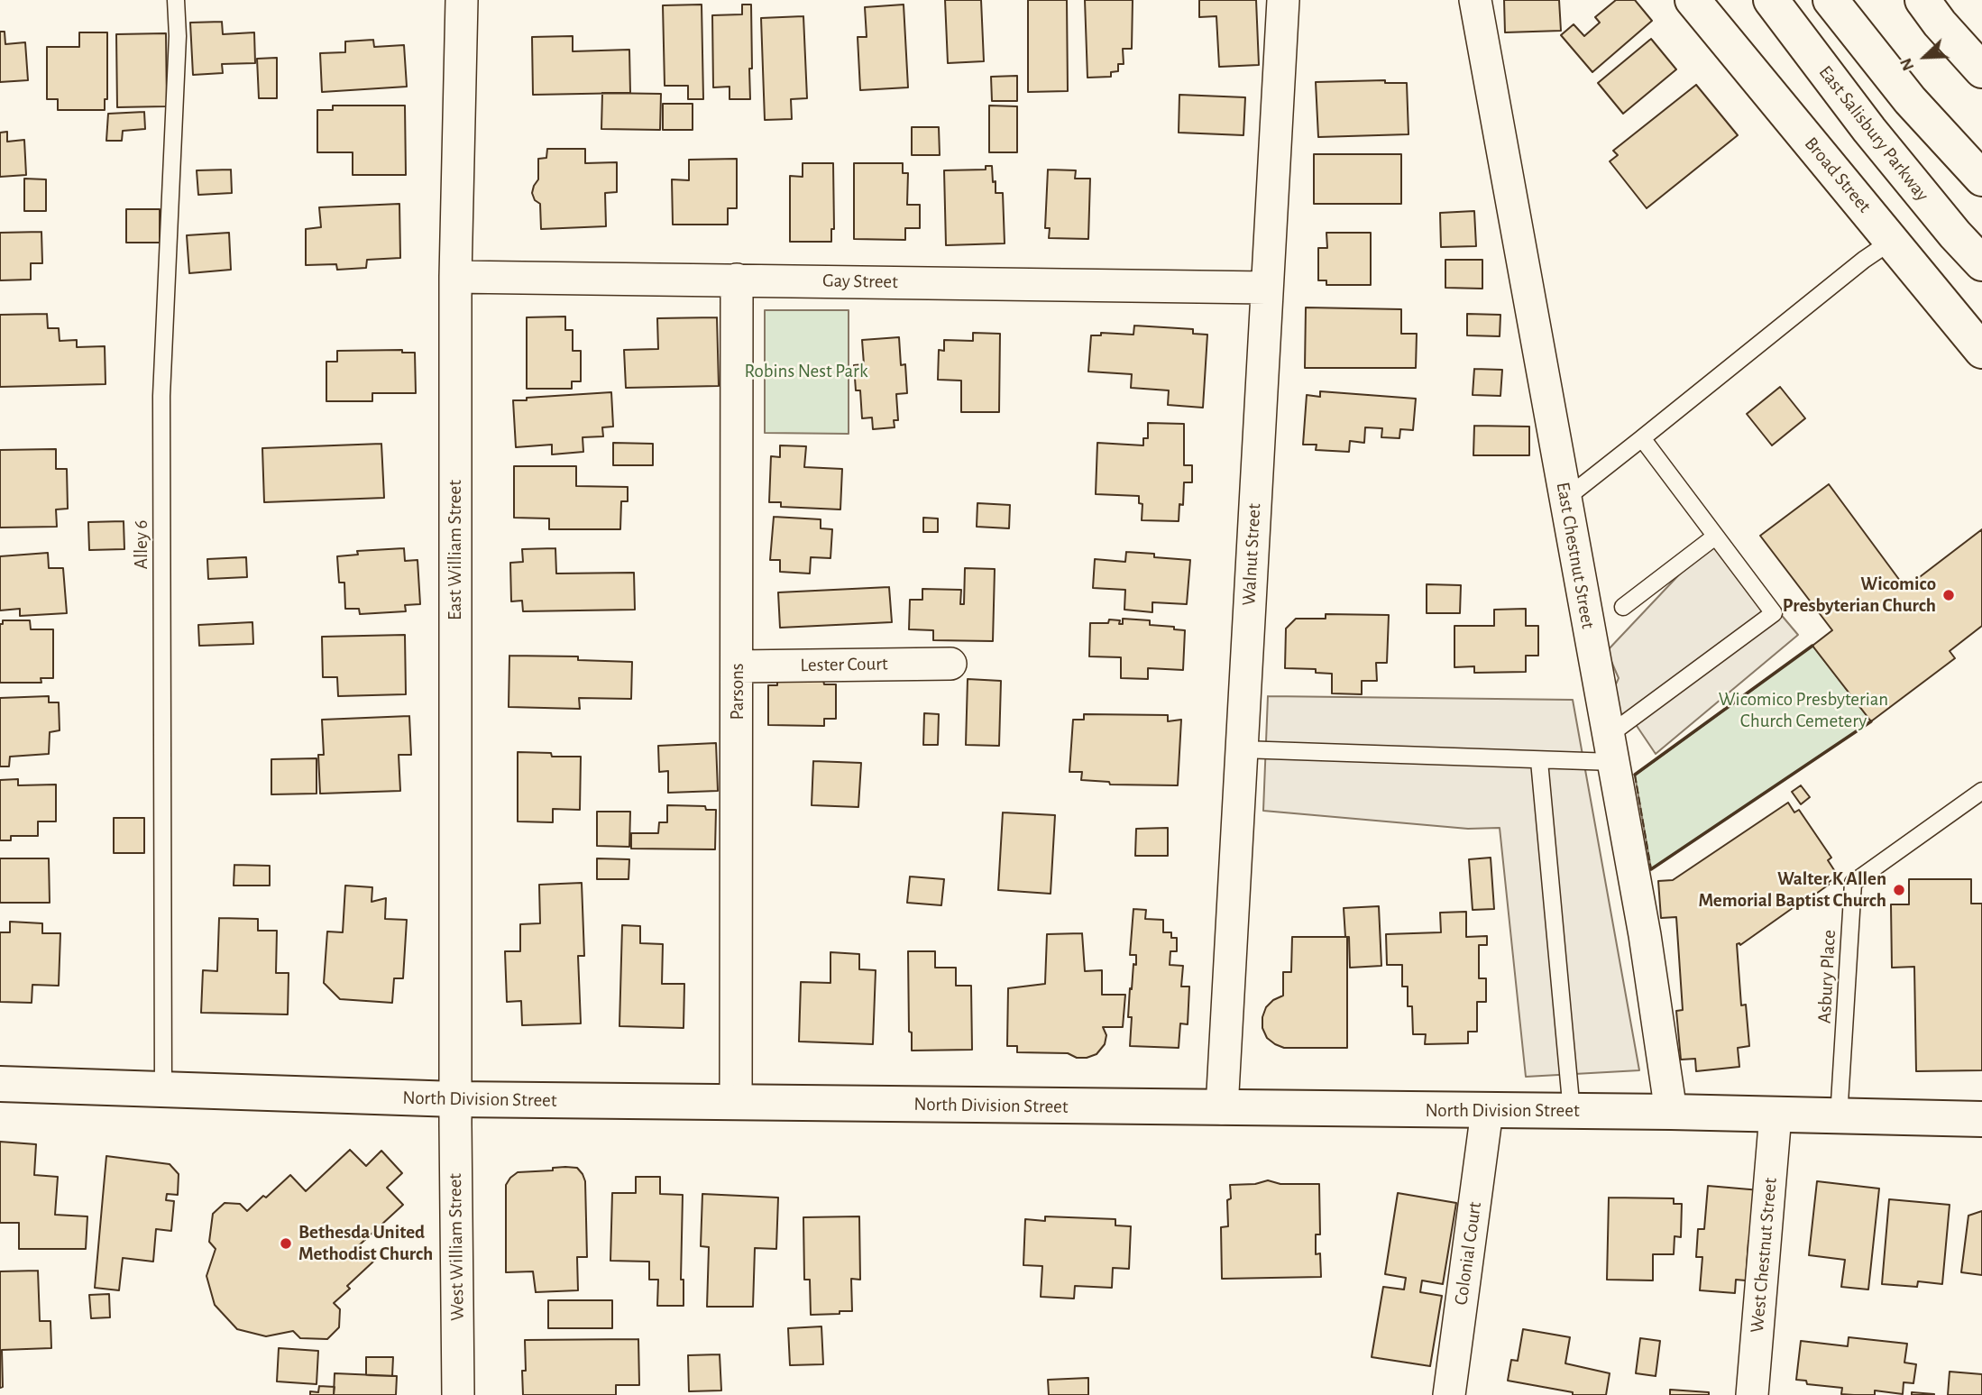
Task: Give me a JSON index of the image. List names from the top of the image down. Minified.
{"streets":{"street":["East Salisbury Parkway","Broad Street","Gay Street","East William Street","Walnut Street","East Chestnut Street","Lester Court","Parsons","North Division Street","West William Street","Colonial Court","West Chestnut Street"],"lane":["Alley 6","Asbury Place"]},"crossings":[["Gay Street","East William Street"],["Gay Street","Walnut Street"],["Gay Street","Parsons"],["Alley 6","North Division Street"],["East William Street","North Division Street"],["East William Street","West William Street"],["Walnut Street","North Division Street"],["East Chestnut Street","North Division Street"],["Lester Court","Parsons"],["Parsons","North Division Street"],["Asbury Place","North Division Street"],["North Division Street","West William Street"],["North Division Street","Colonial Court"],["North Division Street","West Chestnut Street"]],"parks":["Robins Nest Park","Wicomico Presbyterian Church Cemetery"],"places":["Wicomico Presbyterian Church","Walter K Allen Memorial Baptist Church","Bethesda United Methodist Church"],"north":"bottom left"}
